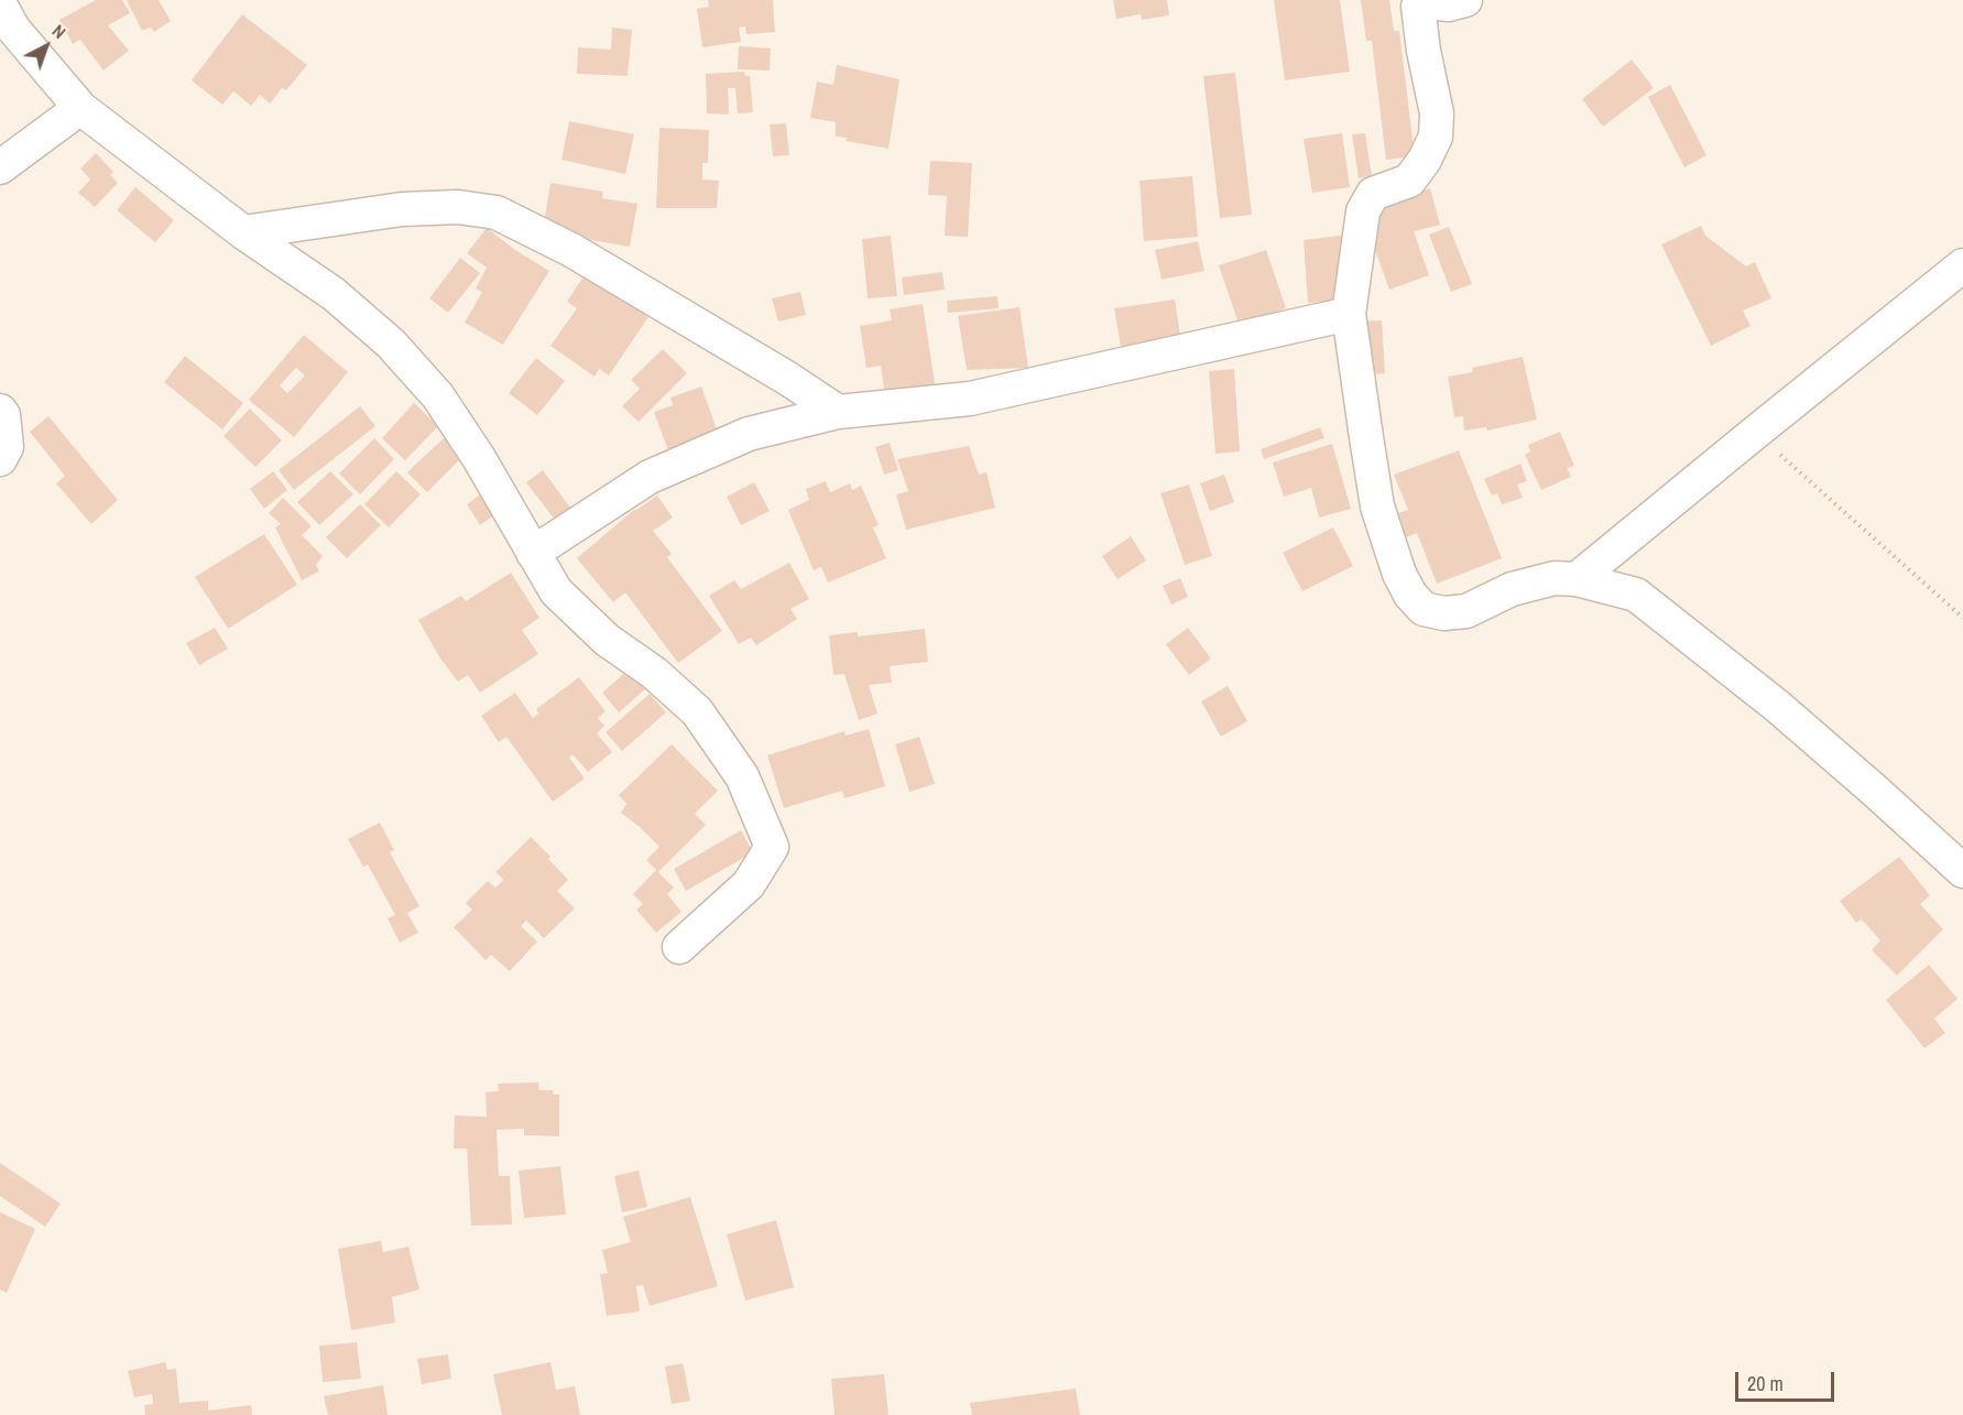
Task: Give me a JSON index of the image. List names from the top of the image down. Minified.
{"scale_bar":"20 m","north":"top right"}
